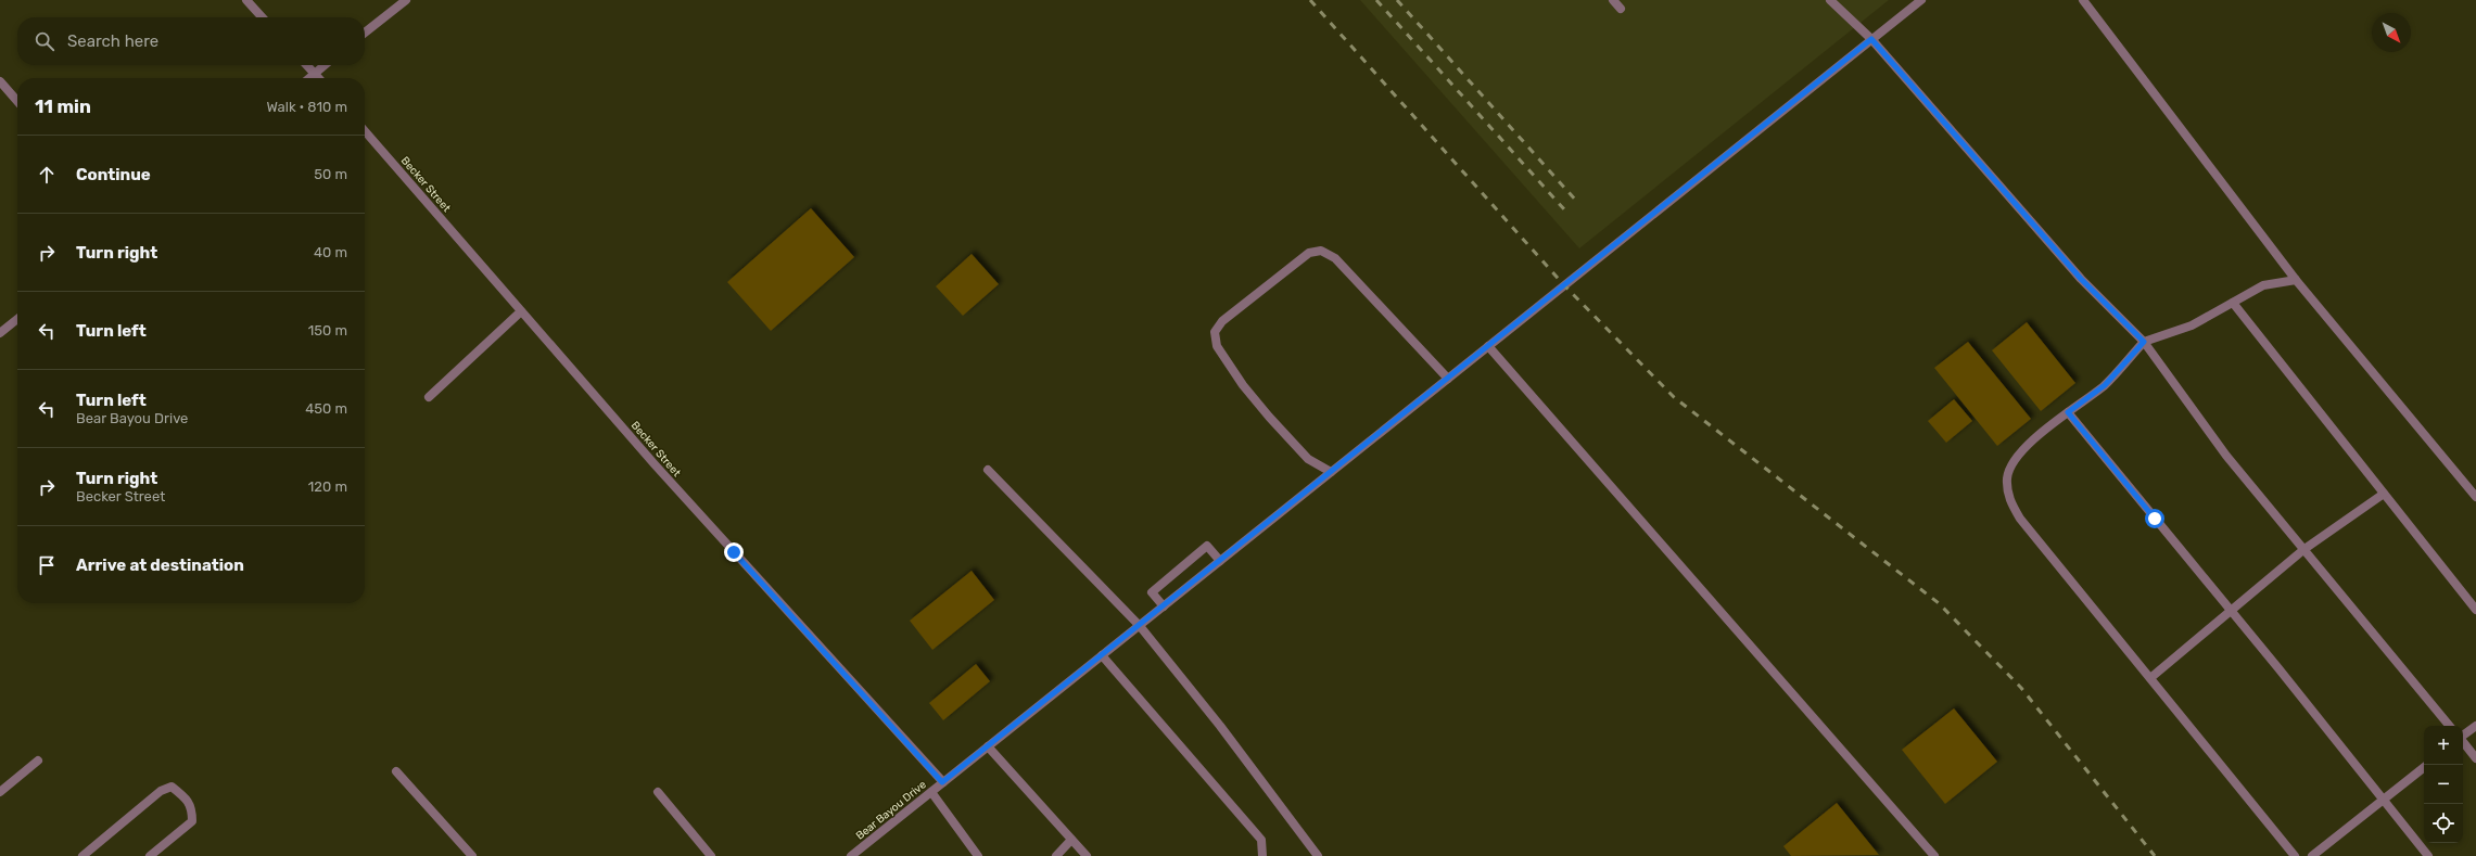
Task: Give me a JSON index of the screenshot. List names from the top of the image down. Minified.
{"streets":{"street":["Becker Street","Bear Bayou Drive"]},"crossings":[["Becker Street","Bear Bayou Drive"]],"north":"bottom right","page":{"search":"Search here","heading":["11 min","Walk · 810 m"],"list":[["Continue","50 m"],["Turn right","40 m"],["Turn left","150 m"],["Turn left","Bear Bayou Drive","450 m"],["Turn right","Becker Street","120 m"],"Arrive at destination"],"map_buttons":["+","−"]}}
